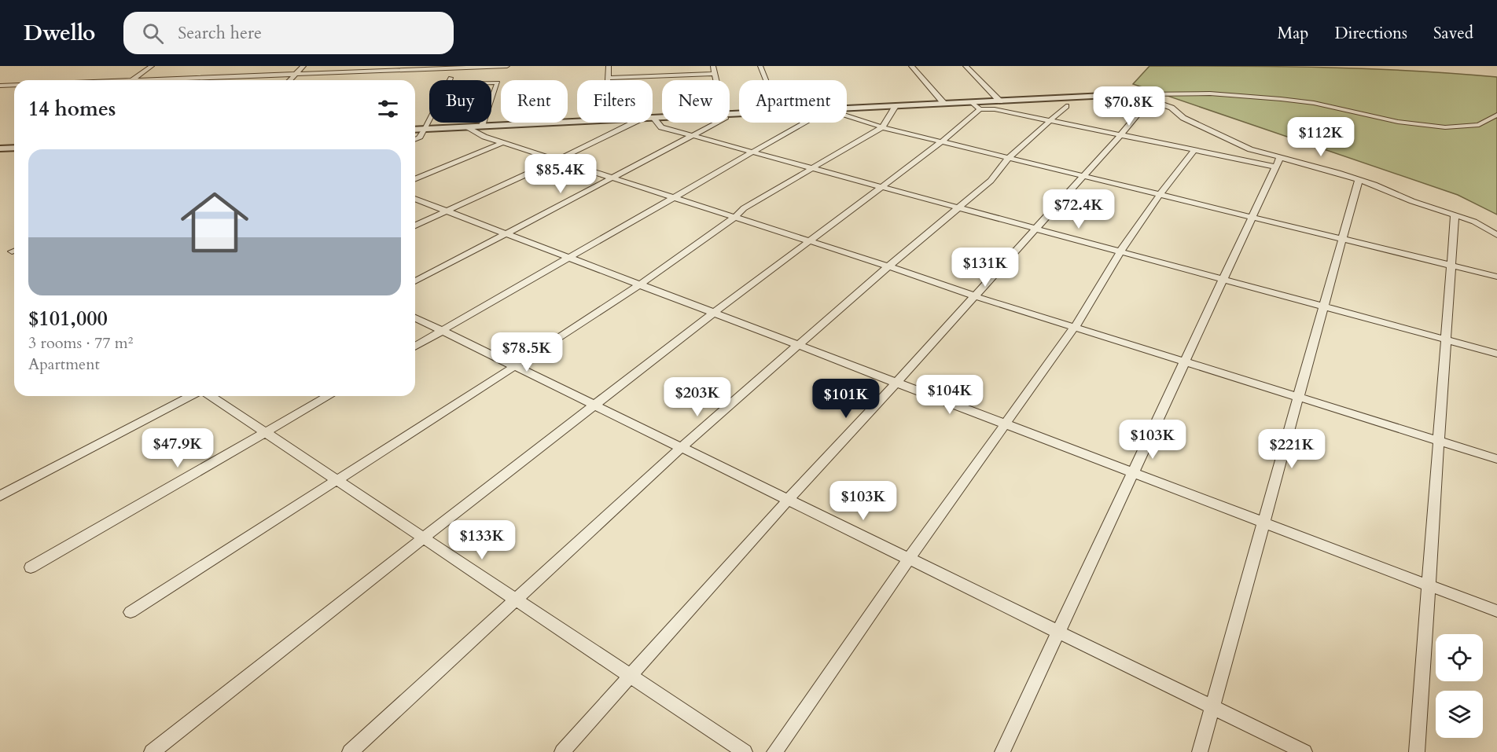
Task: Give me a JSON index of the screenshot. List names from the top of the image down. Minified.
{"page":{"header":"Dwello","search":"Search here","nav":["Map","Directions","Saved"],"chip":["Buy","Rent","Filters","New","Apartment"],"heading":"14 homes","price":["$70.8K","$112K","$85.4K","$72.4K","$131K","$78.5K","$104K","$203K","$101K","$103K","$47.9K","$221K","$103K","$133K"],"list":[{"name":"$101,000","note":"3 rooms · 77 m² · Apartment"}]}}
